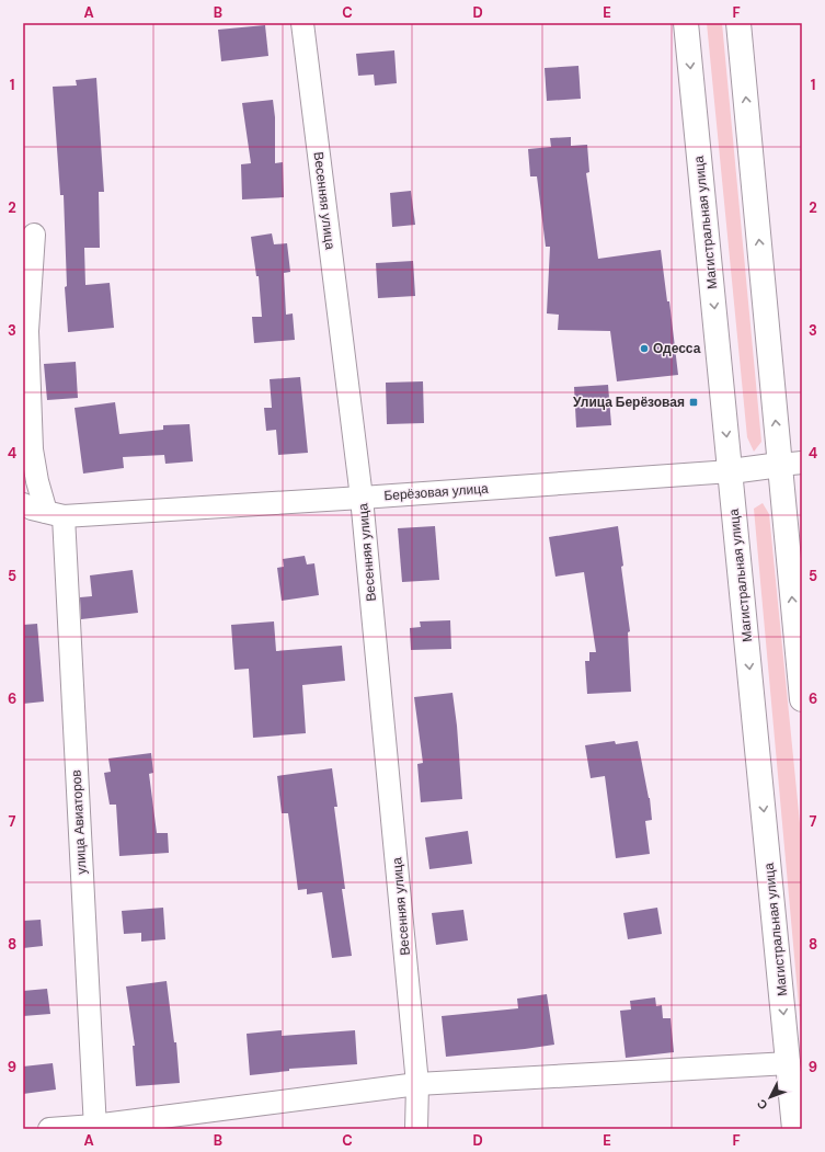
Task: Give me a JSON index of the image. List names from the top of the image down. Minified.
{"streets":{"main road":["Магистральная улица"],"street":["Весенняя улица","Берёзовая улица","улица Авиаторов"]},"crossings":[["Весенняя улица","Берёзовая улица"],["Магистральная улица","Берёзовая улица"],["Берёзовая улица","улица Авиаторов"]],"places":{"other":["Одесса"],"transit":["Улица Берёзовая"]},"north":"bottom left","grid":{"columns":["A","B","C","D","E","F"],"rows":["1","2","3","4","5","6","7","8","9"]}}
